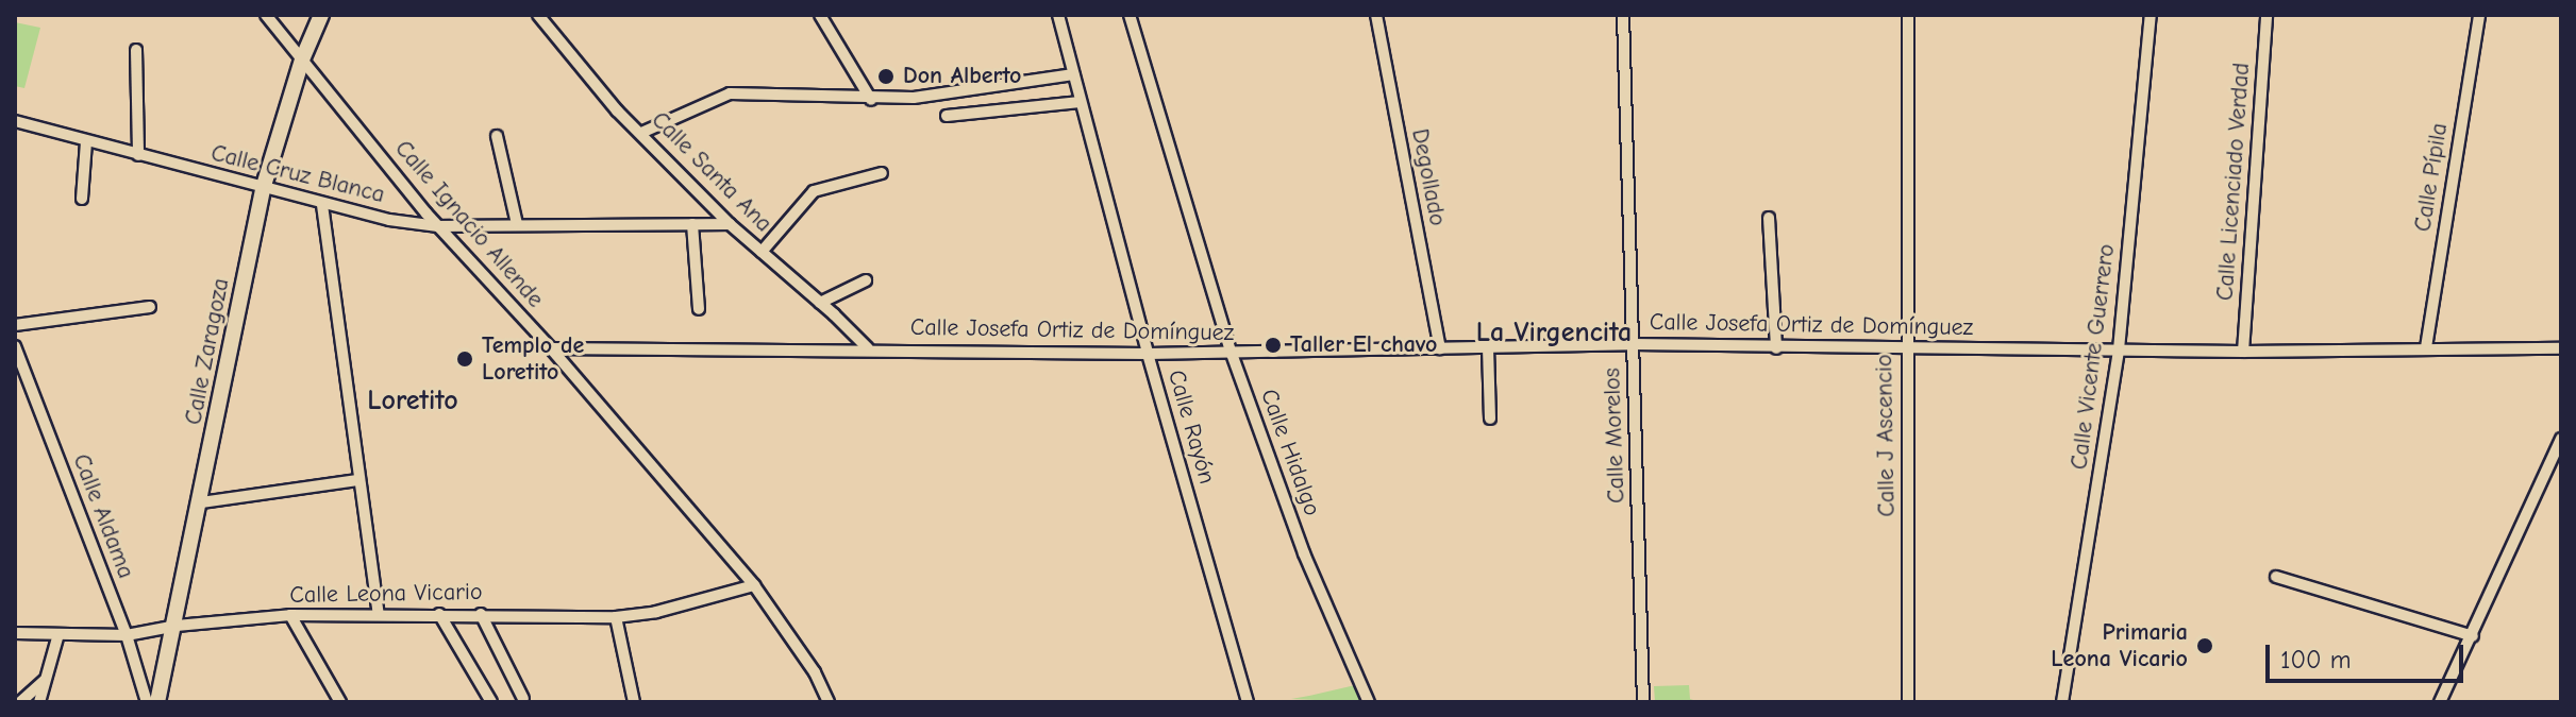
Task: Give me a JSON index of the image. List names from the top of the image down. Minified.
{"streets":{"street":["Calle Santa Ana","Calle Cruz Blanca","Degollado","Calle Pípila","Calle Licenciado Verdad","Calle Ignacio Allende","Calle Josefa Ortiz de Domínguez","Calle Zaragoza","Calle Vicente Guerrero","Calle Rayón","Calle Morelos","Calle J Ascencio","Calle Hidalgo","Calle Aldama","Calle Leona Vicario"]},"crossings":[["Calle Santa Ana","Calle Cruz Blanca"],["Calle Santa Ana","Calle Josefa Ortiz de Domínguez"],["Calle Cruz Blanca","Calle Ignacio Allende"],["Calle Cruz Blanca","Calle Zaragoza"],["Degollado","Calle Josefa Ortiz de Domínguez"],["Calle Pípila","Calle Josefa Ortiz de Domínguez"],["Calle Licenciado Verdad","Calle Josefa Ortiz de Domínguez"],["Calle Ignacio Allende","Calle Josefa Ortiz de Domínguez"],["Calle Ignacio Allende","Calle Zaragoza"],["Calle Ignacio Allende","Calle Leona Vicario"],["Calle Josefa Ortiz de Domínguez","Calle Vicente Guerrero"],["Calle Josefa Ortiz de Domínguez","Calle Rayón"],["Calle Josefa Ortiz de Domínguez","Calle Morelos"],["Calle Josefa Ortiz de Domínguez","Calle J Ascencio"],["Calle Josefa Ortiz de Domínguez","Calle Hidalgo"],["Calle Zaragoza","Calle Leona Vicario"],["Calle Aldama","Calle Leona Vicario"]],"districts":["La Virgencita","Loretito"],"places":["Don Alberto","Taller El chavo","Templo de Loretito","Primaria Leona Vicario"],"scale_bar":"100 m"}
